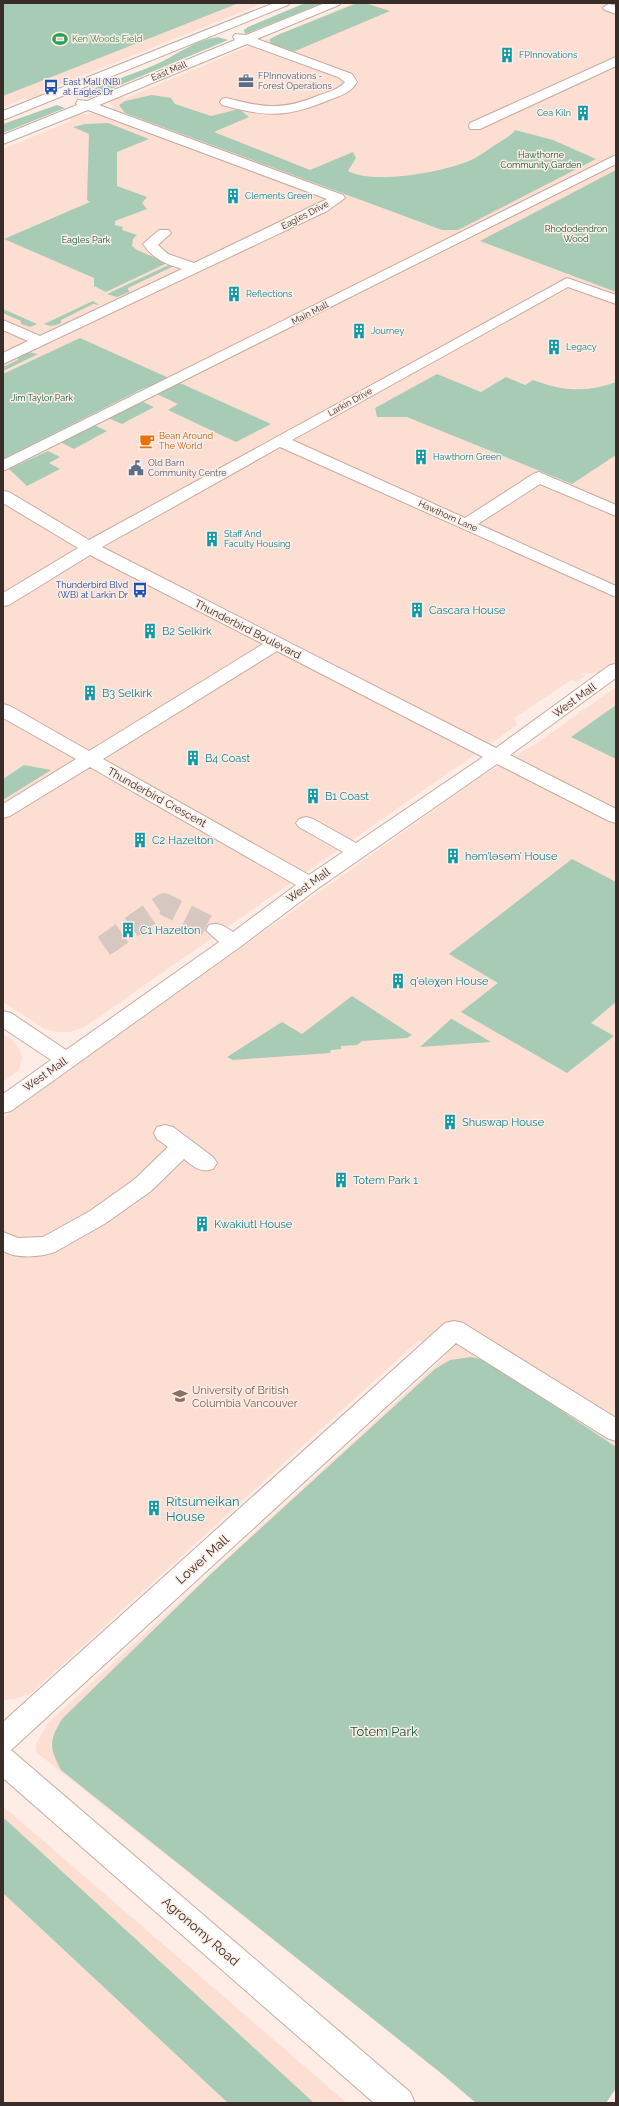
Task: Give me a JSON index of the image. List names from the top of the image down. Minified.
{"streets":{"street":["East Mall","Eagles Drive","Main Mall","Larkin Drive","Hawthorn Lane","Thunderbird Boulevard","West Mall","Thunderbird Crescent","Lower Mall","Agronomy Road"]},"crossings":[["East Mall","Eagles Drive"],["Larkin Drive","Hawthorn Lane"],["Larkin Drive","Thunderbird Boulevard"],["Thunderbird Boulevard","West Mall"],["West Mall","Thunderbird Crescent"]],"parks":["Hawthorne Community Garden","Rhododendron Wood","Eagles Park","Jim Taylor Park","Totem Park"],"places":{"sports":["Ken Woods Field"],"building":["FPInnovations","Cea Kiln","Clements Green","Reflections","Journey","Legacy","Hawthorn Green","Staff And Faculty Housing","Cascara House","B2 Selkirk","B3 Selkirk","B4 Coast","B1 Coast","C2 Hazelton","həm’ləsəm’ House","C1 Hazelton","q’ələχən House","Shuswap House","Totem Park 1","Kwakiutl House","Ritsumeikan House"],"office":["FPInnovations - Forest Operations"],"bus stop":["East Mall (NB) at Eagles Dr","Thunderbird Blvd (WB) at Larkin Dr"],"cafe":["Bean Around The World"],"public building":["Old Barn Community Centre"],"school or university":["University of British Columbia Vancouver"]}}
